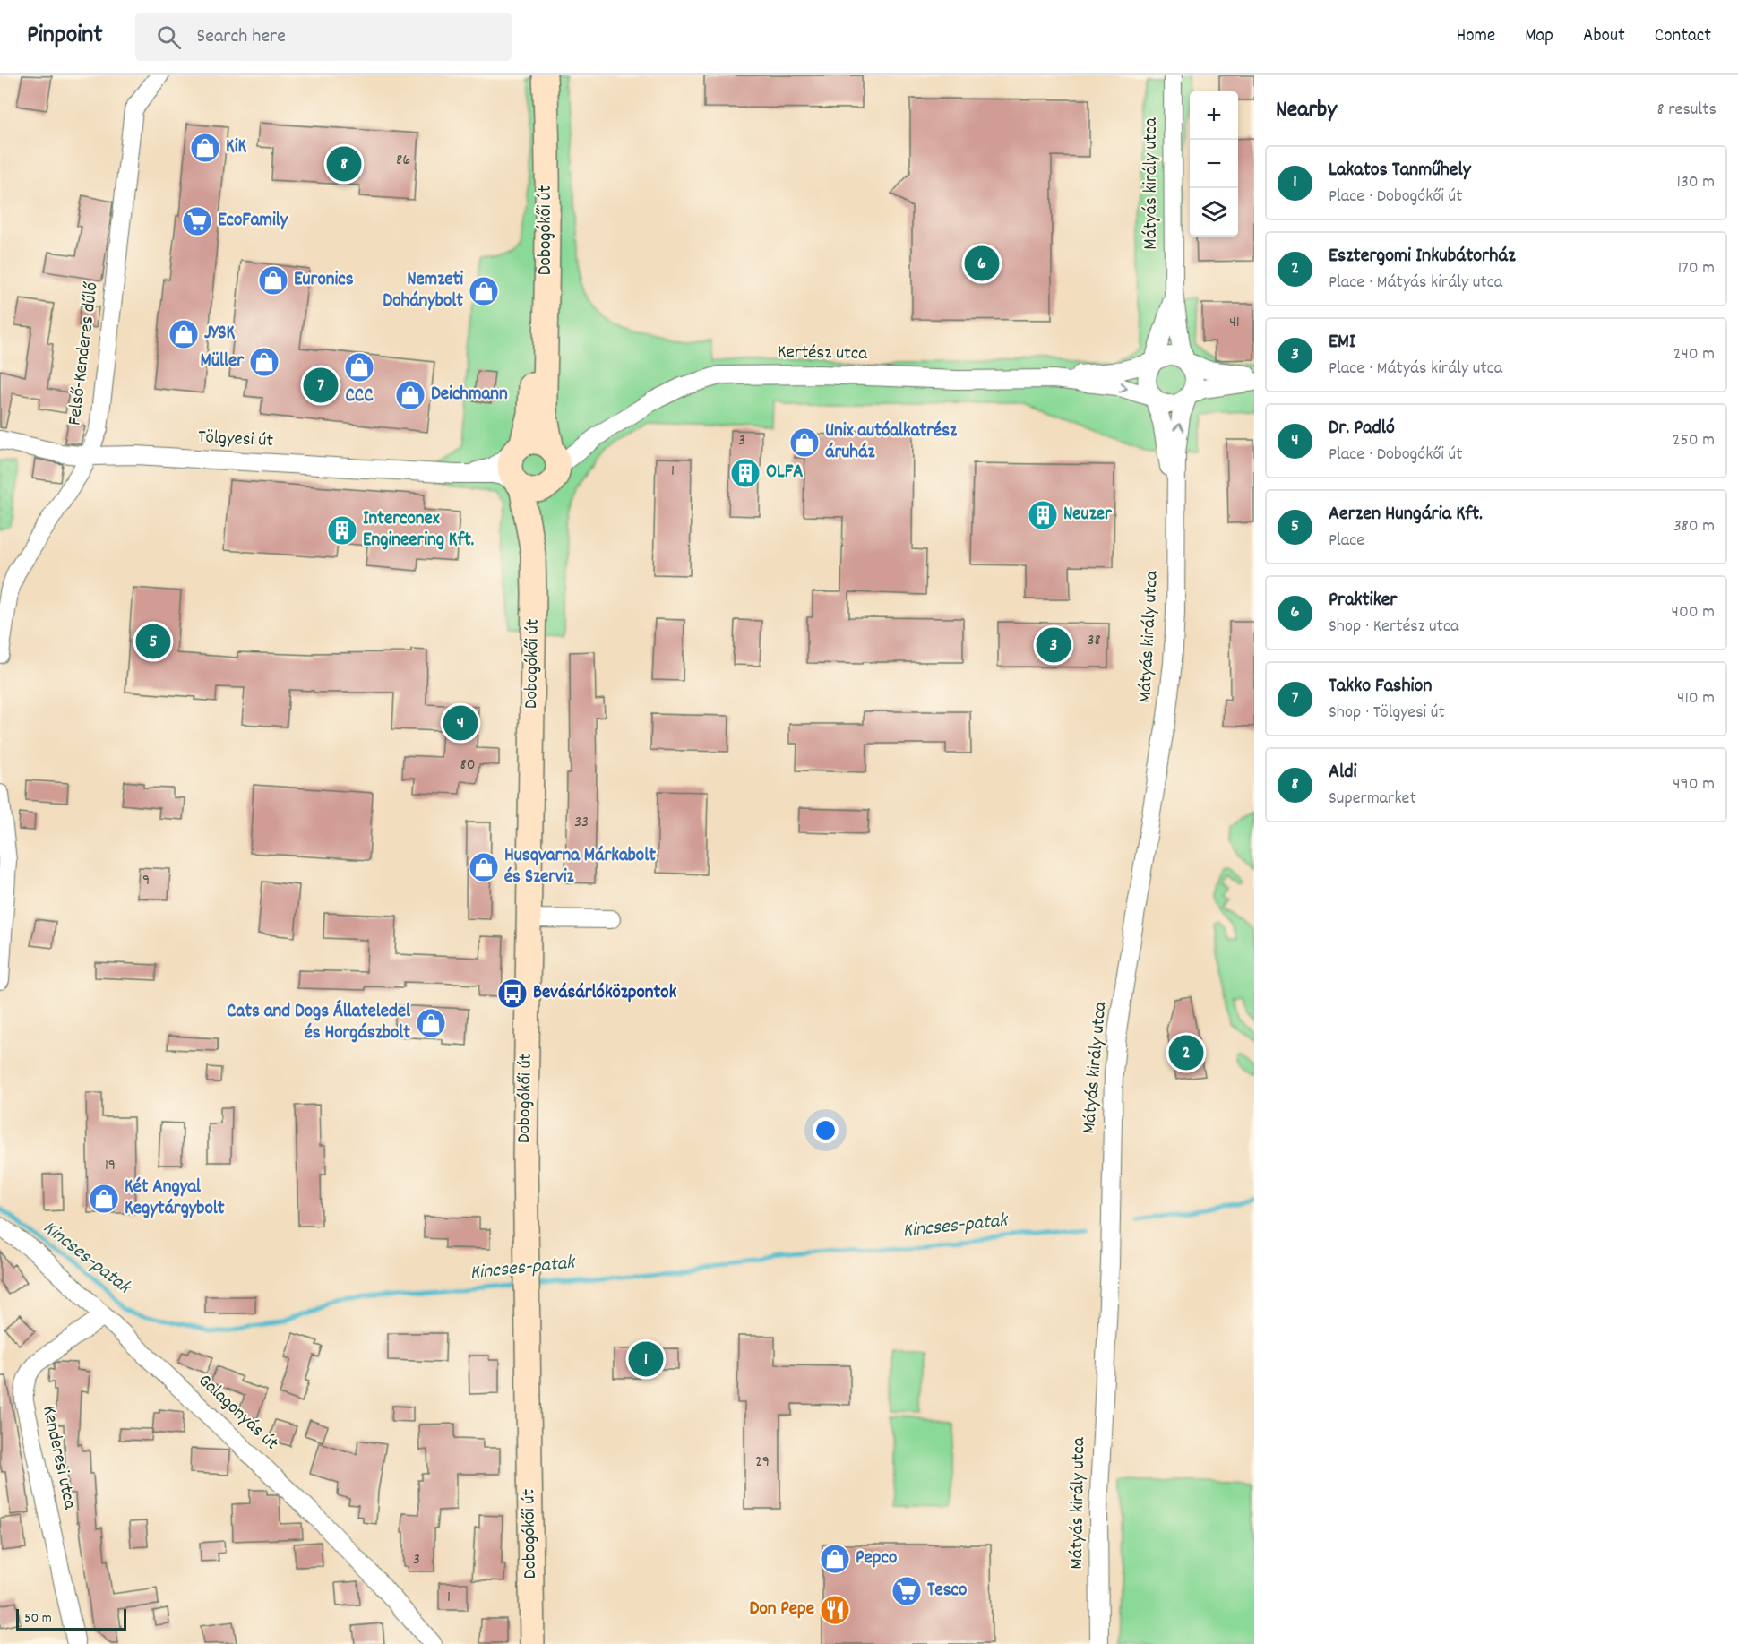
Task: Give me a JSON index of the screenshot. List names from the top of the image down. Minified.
{"streets":{"main road":["Dobogókői út"],"street":["Mátyás király utca","Felső-Kenderes dűlő","Kertész utca","Tölgyesi út","Galagonyás út","Kenderesi utca"]},"crossings":[["Mátyás király utca","Kertész utca"],["Dobogókői út","Kertész utca"],["Dobogókői út","Tölgyesi út"],["Felső-Kenderes dűlő","Tölgyesi út"],["Kertész utca","Tölgyesi út"],["Galagonyás út","Kenderesi utca"]],"water":["Kincses-patak"],"places":{"shop":["KiK","Euronics","Nemzeti Dohánybolt","JYSK","Müller","CCC","Deichmann","Unix autóalkatrész áruház","Husqvarna Márkabolt és Szerviz","Cats and Dogs Állateledel és Horgászbolt","Két Angyal Kegytárgybolt","Pepco"],"supermarket":["EcoFamily","Tesco"],"building":["OLFA","Neuzer","Interconex Engineering Kft."],"bus stop":["Bevásárlóközpontok"],"restaurant":["Don Pepe"]},"house_numbers":["86","41","3","1","38","80","33","9","19","29","3","1"],"scale_bar":"50 m","page":{"header":"Pinpoint","search":"Search here","nav":["Home","Map","About","Contact"],"heading":["Nearby","8 results"],"map_buttons":["+","−"],"pins":["8","6","7","5","3","4","2","1"],"list":[{"mark":"1","name":"Lakatos Tanműhely","note":"Place · Dobogókői út","value":"130 m"},{"mark":"2","name":"Esztergomi Inkubátorház","note":"Place · Mátyás király utca","value":"170 m"},{"mark":"3","name":"EMI","note":"Place · Mátyás király utca","value":"240 m"},{"mark":"4","name":"Dr. Padló","note":"Place · Dobogókői út","value":"250 m"},{"mark":"5","name":"Aerzen Hungária Kft.","note":"Place","value":"380 m"},{"mark":"6","name":"Praktiker","note":"Shop · Kertész utca","value":"400 m"},{"mark":"7","name":"Takko Fashion","note":"Shop · Tölgyesi út","value":"410 m"},{"mark":"8","name":"Aldi","note":"Supermarket","value":"490 m"}],"scale":"50 m"}}
